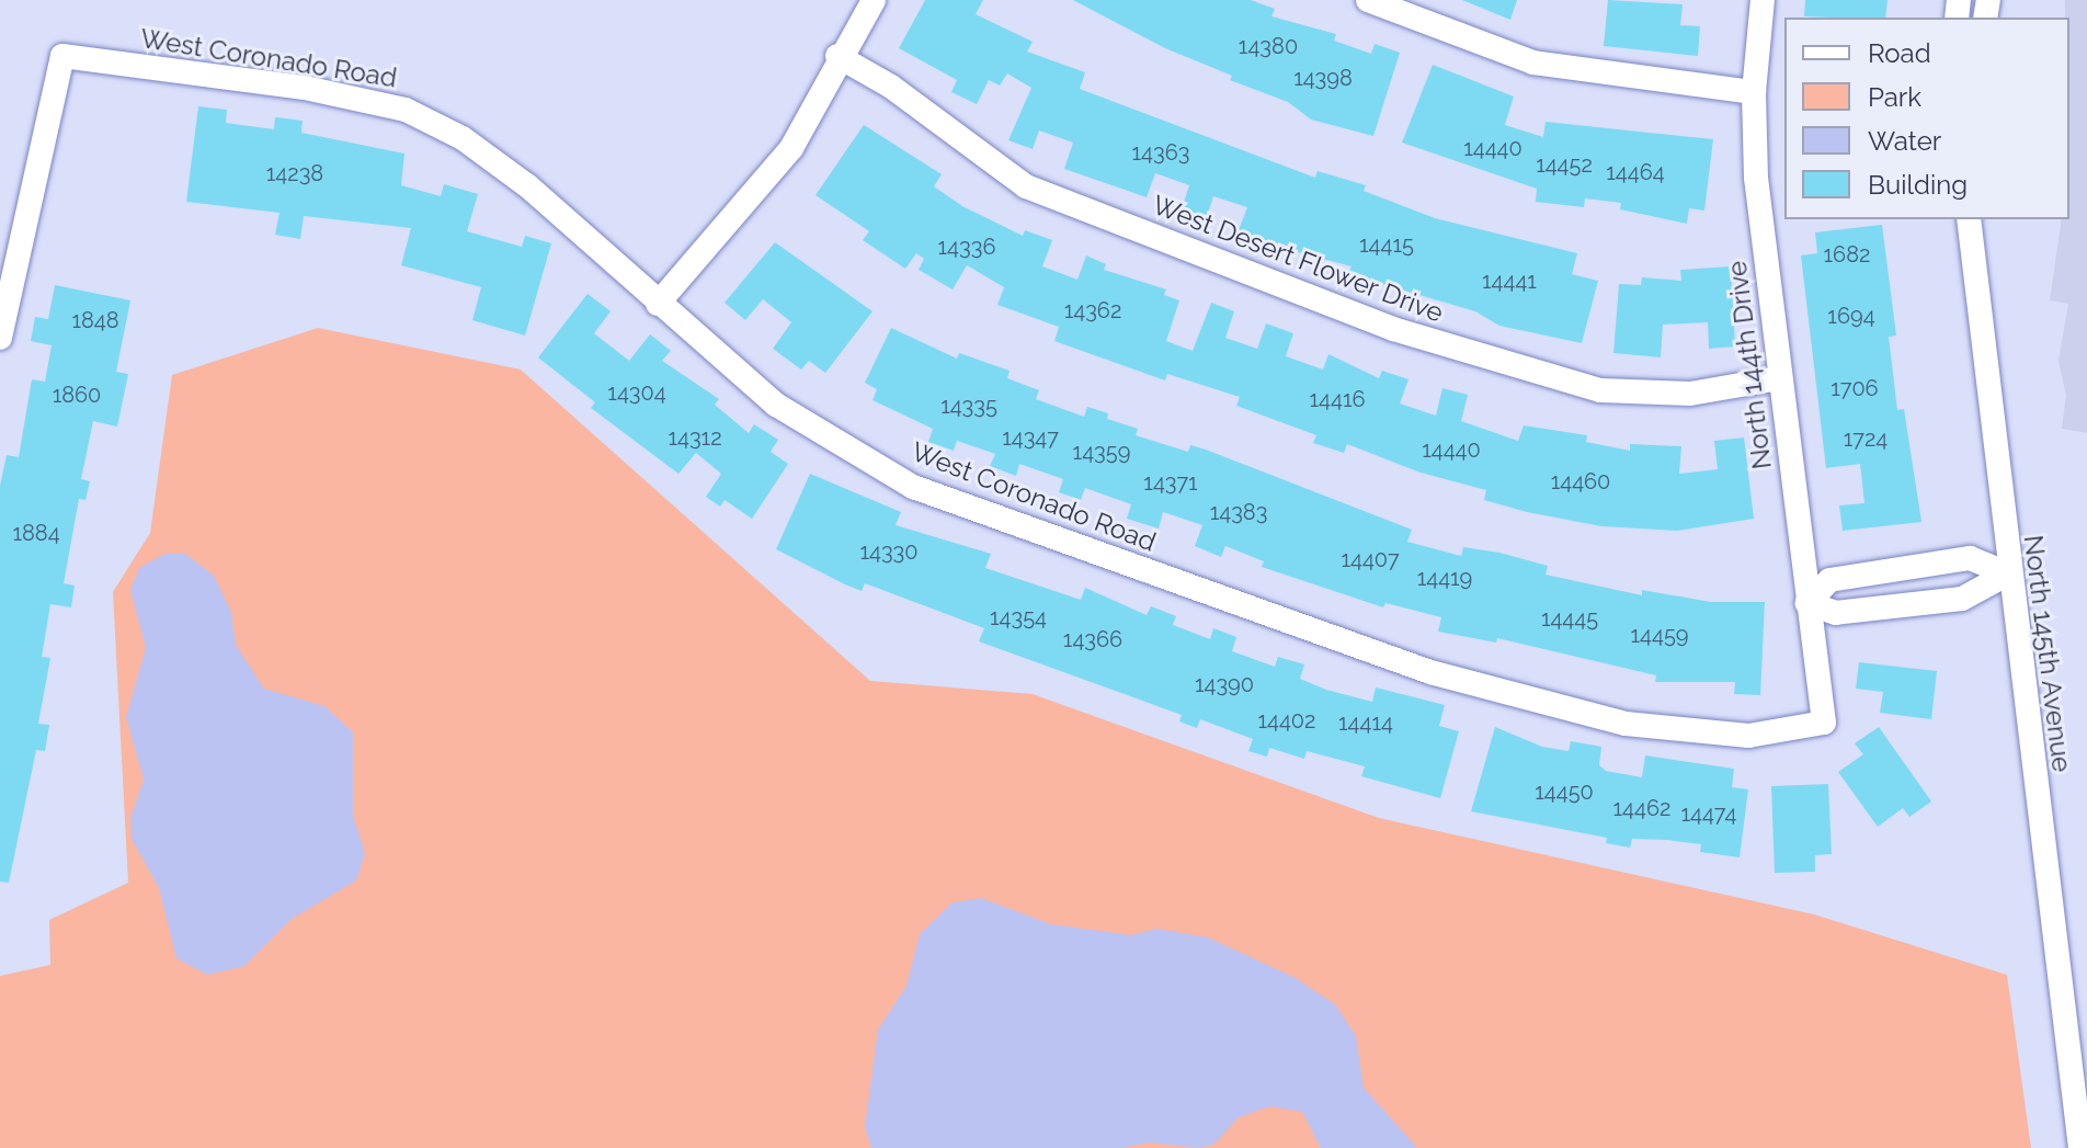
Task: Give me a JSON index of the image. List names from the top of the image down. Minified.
{"streets":{"street":["West Coronado Road","West Desert Flower Drive","North 144th Drive","North 145th Avenue"]},"crossings":[["West Coronado Road","North 144th Drive"],["West Desert Flower Drive","North 144th Drive"]],"house_numbers":["14380","14398","14440","14363","14452","14464","14238","14415","14336","1682","14441","14362","1694","1848","1706","14304","1860","14416","14335","14312","14347","1724","14440","14359","14460","14371","14383","1884","14330","14407","14419","14354","14445","14459","14366","14390","14402","14414","14450","14462","14474"],"legend":["Road","Park","Water","Building"]}
